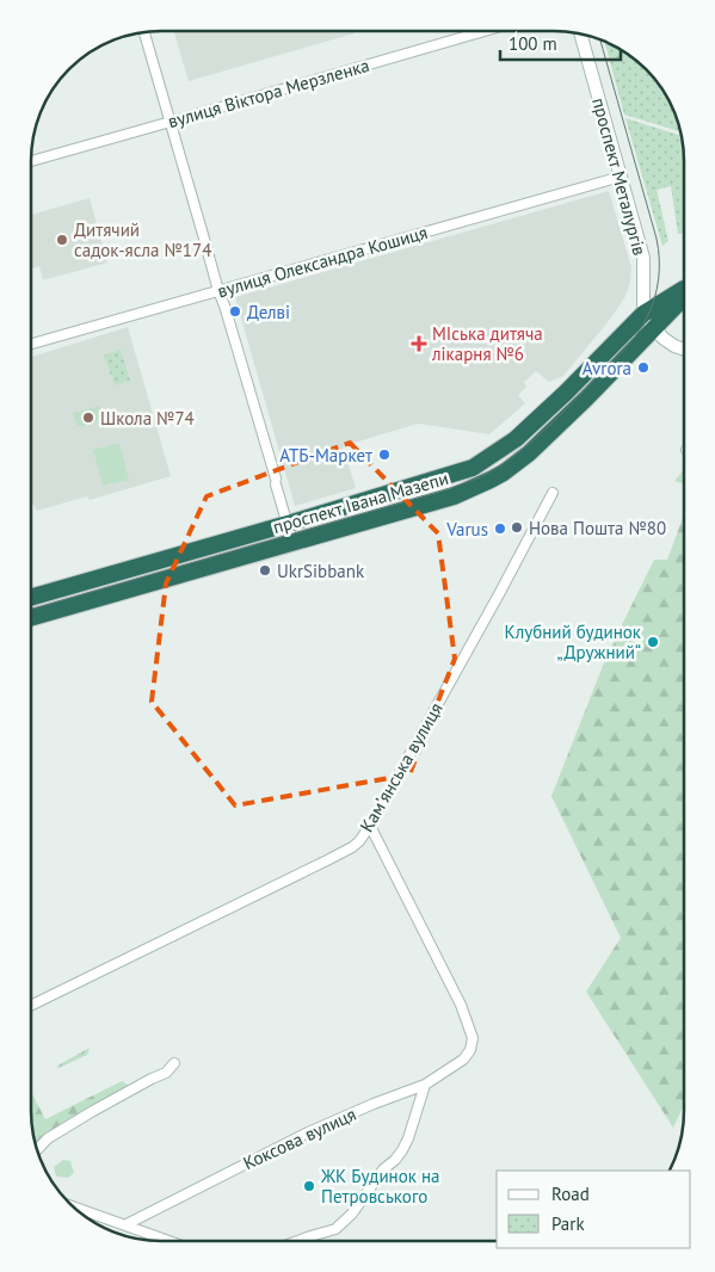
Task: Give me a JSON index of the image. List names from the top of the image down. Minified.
{"streets":{"highway":["проспект Івана Мазепи"],"main road":["проспект Металургів"],"street":["вулиця Віктора Мерзленка","вулиця Олександра Кошиця","Камʼянська вулиця","Коксова вулиця"]},"crossings":[["проспект Металургів","вулиця Олександра Кошиця"],["проспект Металургів","проспект Івана Мазепи"],["Камʼянська вулиця","Коксова вулиця"]],"places":{"other":["Дитячий садок-ясла №174","Делві","Avrora","Школа №74","АТБ-Маркет","Нова Пошта №80","Varus","UkrSibbank","Клубний будинок „Дружний“","ЖК Будинок на Петровського"],"health":["МІська дитяча лікарня №6"]},"legend":["Road","Park"],"scale_bar":"100 m"}
